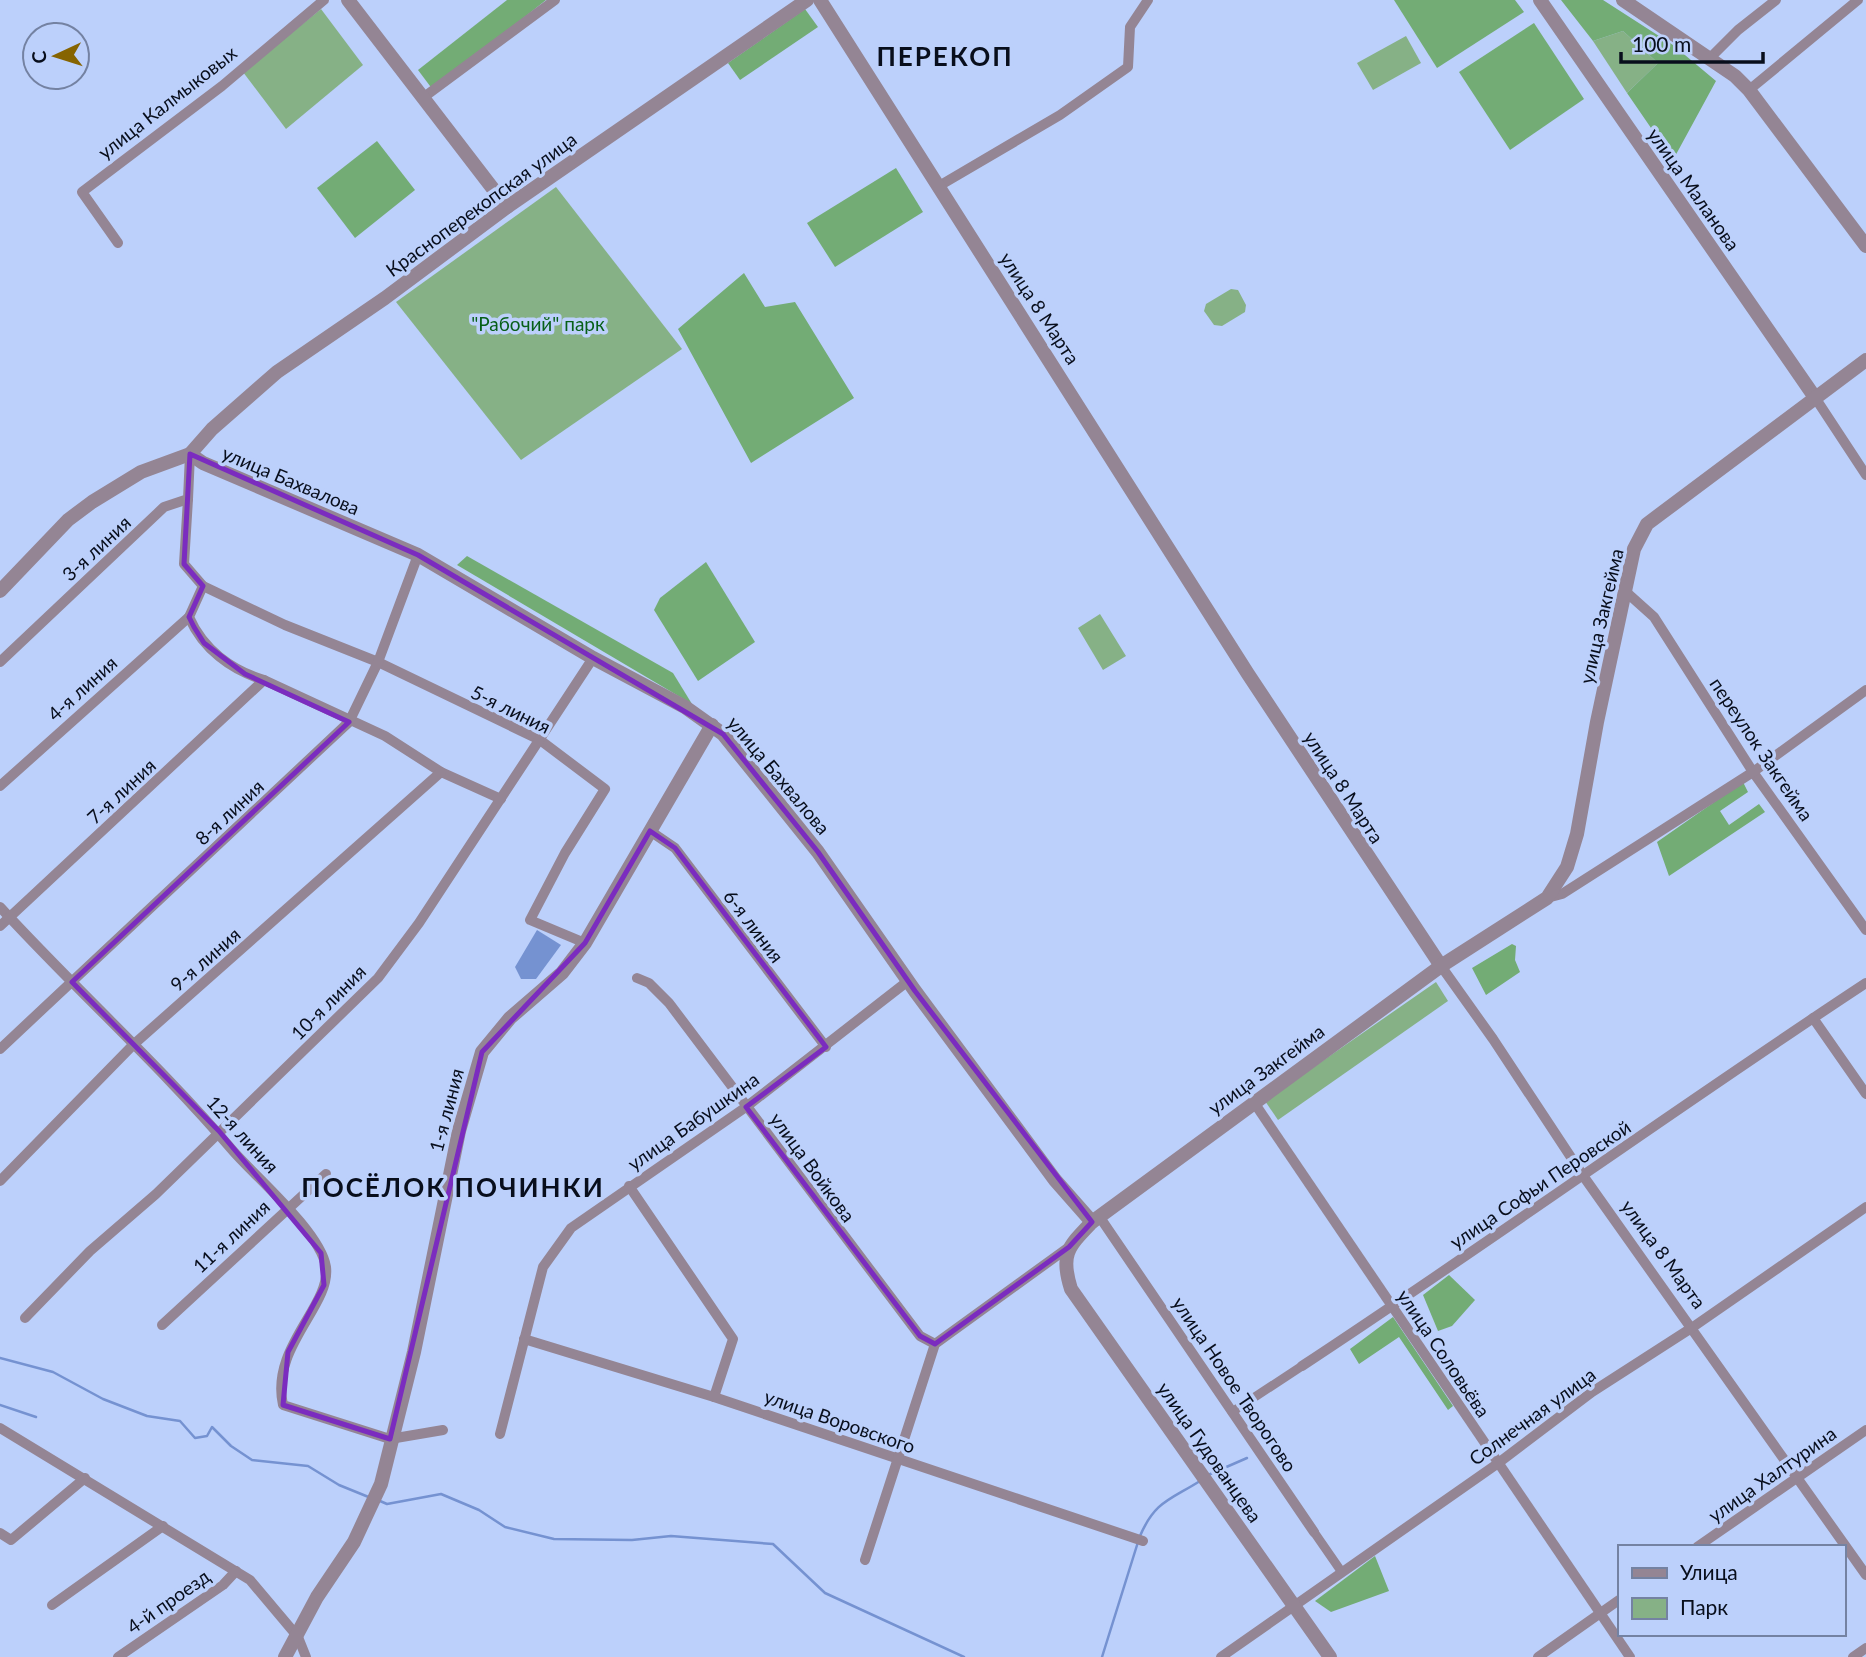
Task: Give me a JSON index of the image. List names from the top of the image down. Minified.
{"streets":{"street":["улица Калмыковых","улица Маланова","Красноперекопская улица","улица 8 Марта","улица Бахвалова","3-я линия","улица Закгейма","4-я линия","5-я линия","переулок Закгейма","7-я линия","8-я линия","6-я линия","9-я линия","10-я линия","1-я линия","улица Бабушкина","12-я линия","улица Войкова","улица Софьи Перовской","11-я линия","улица Соловьёва","улица Новое Творогово","Солнечная улица","улица Воровского","улица Гудованцева","улица Халтурина","4-й проезд"]},"crossings":[["улица Маланова","улица Закгейма"],["Красноперекопская улица","улица Бахвалова"],["улица 8 Марта","улица Закгейма"],["улица 8 Марта","улица Софьи Перовской"],["улица 8 Марта","Солнечная улица"],["улица 8 Марта","улица Халтурина"],["улица Бахвалова","улица Закгейма"],["улица Бахвалова","8-я линия"],["улица Бахвалова","10-я линия"],["улица Бахвалова","1-я линия"],["улица Бахвалова","улица Бабушкина"],["улица Бахвалова","улица Новое Творогово"],["улица Закгейма","переулок Закгейма"],["улица Закгейма","улица Соловьёва"],["улица Закгейма","улица Новое Творогово"],["улица Закгейма","улица Гудованцева"],["5-я линия","8-я линия"],["5-я линия","10-я линия"],["5-я линия","1-я линия"],["7-я линия","12-я линия"],["8-я линия","12-я линия"],["6-я линия","1-я линия"],["6-я линия","улица Бабушкина"],["9-я линия","12-я линия"],["10-я линия","12-я линия"],["1-я линия","12-я линия"],["улица Бабушкина","улица Войкова"],["улица Бабушкина","улица Воровского"],["12-я линия","11-я линия"],["улица Софьи Перовской","улица Соловьёва"],["улица Софьи Перовской","улица Новое Творогово"],["улица Соловьёва","Солнечная улица"],["улица Новое Творогово","Солнечная улица"],["Солнечная улица","улица Гудованцева"]],"districts":["ПЕРЕКОП","ПОСЁЛОК ПОЧИНКИ"],"parks":["\"Рабочий\" парк"],"legend":["Улица","Парк"],"scale_bar":"100 m","north":"left"}
